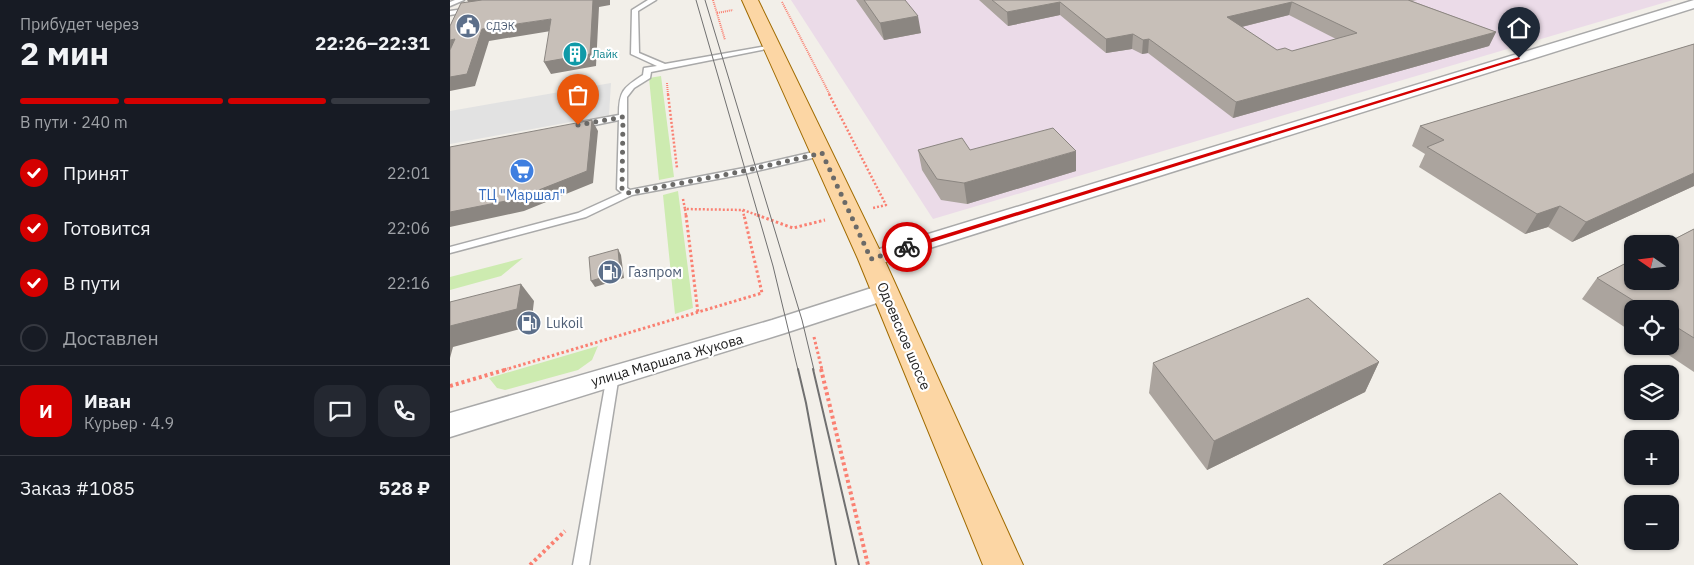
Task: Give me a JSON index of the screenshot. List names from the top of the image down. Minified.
{"streets":{"main road":["Одоевское шоссе"],"street":["улица Маршала Жукова"]},"crossings":[["Одоевское шоссе","улица Маршала Жукова"]],"places":{"public building":["СДЭК"],"building":["Лайк"],"supermarket":["ТЦ \"Маршал\""],"fuel station":["Газпром","Lukoil"]},"north":"left","page":{"heading":["2 мин","Прибудет через","22:26–22:31"],"panel":["Иван","Курьер · 4.9","Заказ #1085","528 ₽"],"bar":"В пути · 240 m","list":[["Принят","22:01"],["Готовится","22:06"],["В пути","22:16"],"Доставлен"],"map_buttons":["+","−"],"round":"И"}}
